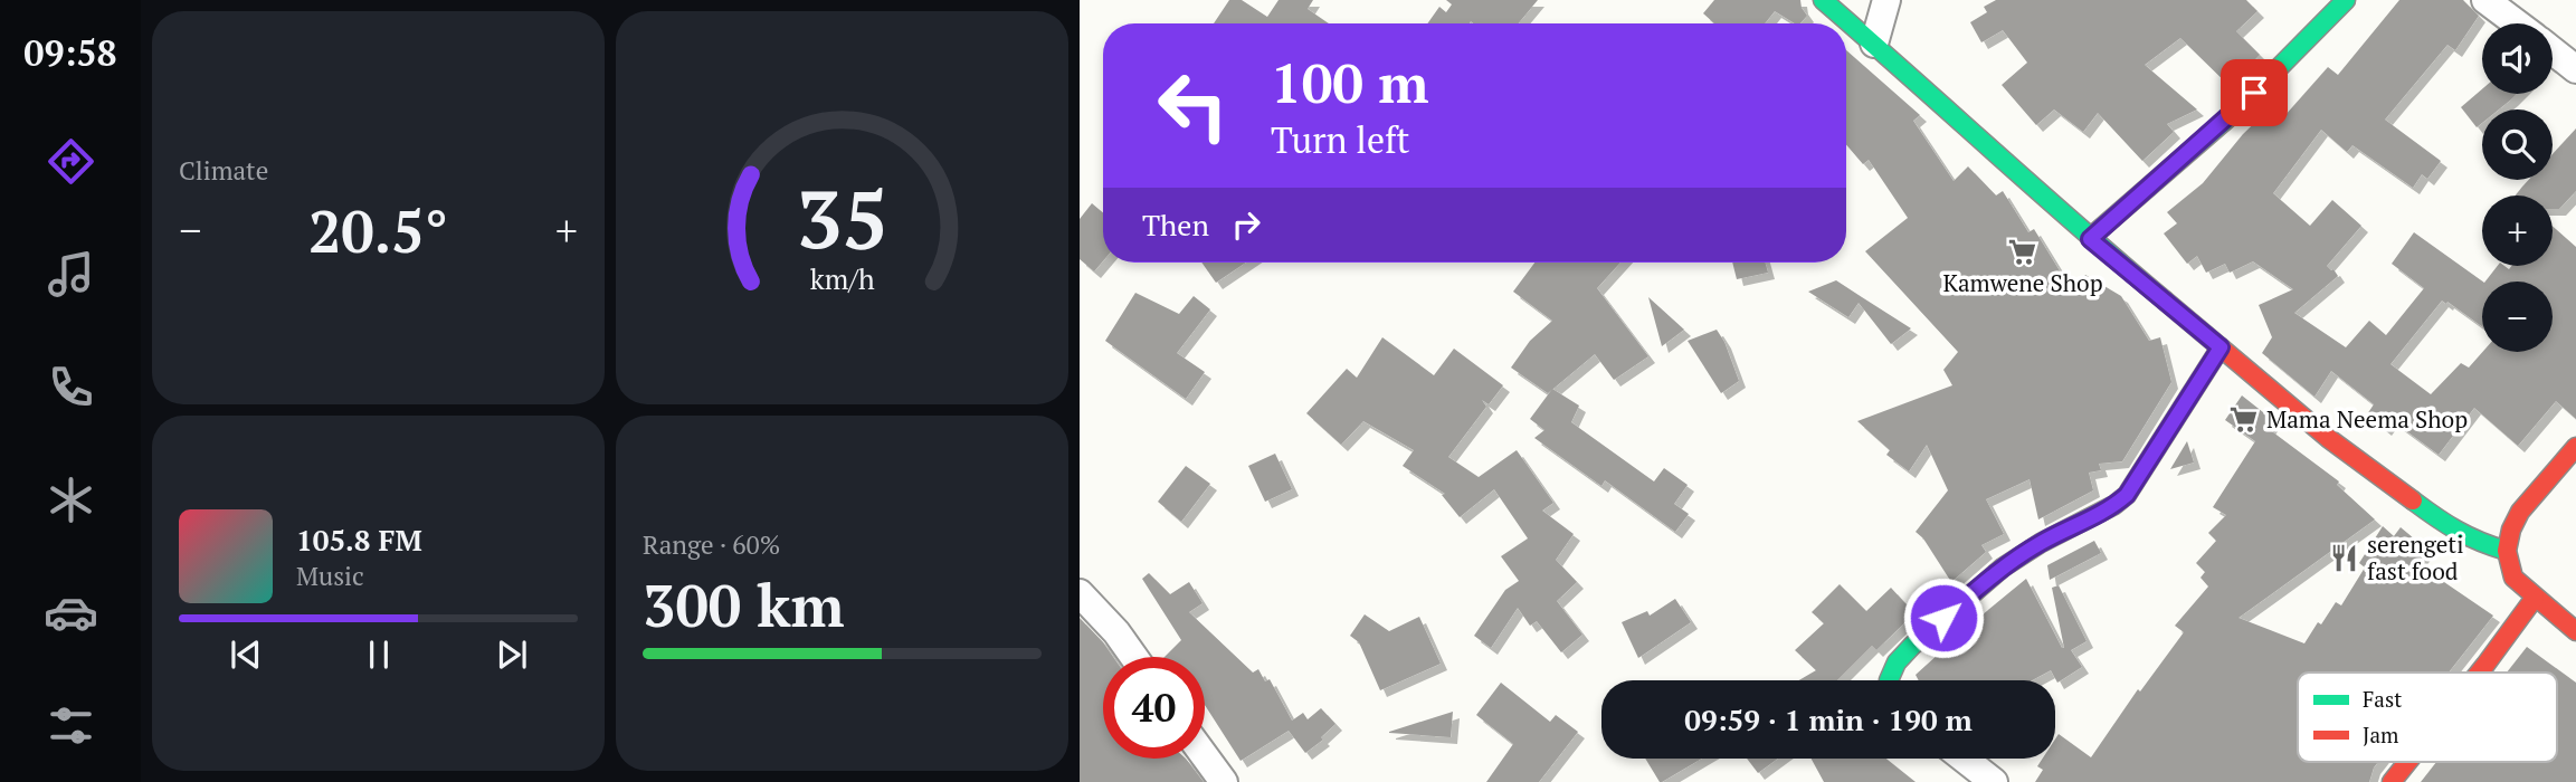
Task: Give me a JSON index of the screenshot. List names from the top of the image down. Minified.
{"places":{"supermarket":["Kamwene Shop","Mama Neema Shop"],"restaurant":["serengeti fast food"]},"legend":["Fast","Jam"],"page":{"tabs":"09:58","tile":["Climate",["Range · 60%","300 km"]],"map_buttons":["+","−"],"turn":["100 m","Turn left"],"then":"Then","heat":["−","20.5°","+"],"song":["105.8 FM","Music"],"limit":"40","trip":"09:59 · 1 min · 190 m","gauge":["35","km/h"]}}
